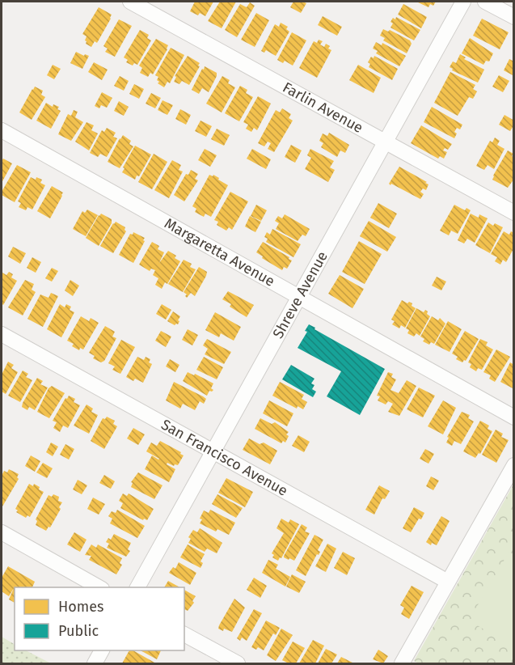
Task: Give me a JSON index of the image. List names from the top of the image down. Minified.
{"streets":{"street":["Farlin Avenue","Margaretta Avenue","Shreve Avenue","San Francisco Avenue"]},"crossings":[["Farlin Avenue","Shreve Avenue"],["Margaretta Avenue","Shreve Avenue"],["Shreve Avenue","San Francisco Avenue"]],"legend":["Homes","Public"]}
